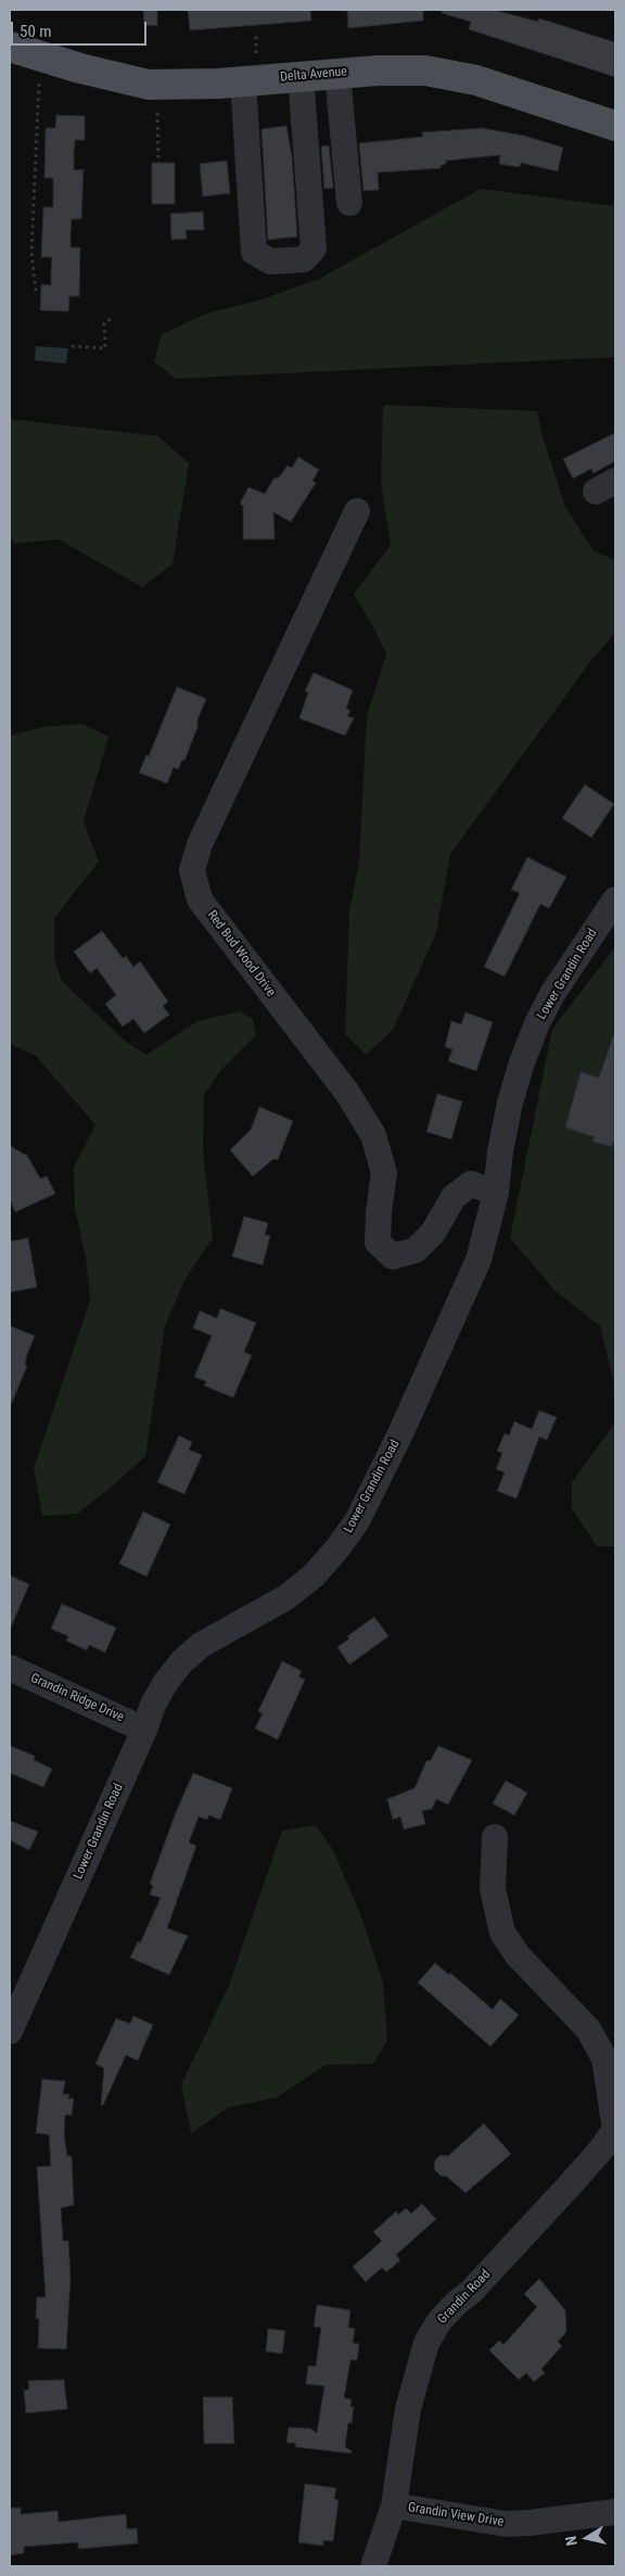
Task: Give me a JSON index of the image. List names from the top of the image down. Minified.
{"streets":{"main road":["Delta Avenue"],"street":["Red Bud Wood Drive","Lower Grandin Road","Grandin Ridge Drive","Grandin Road","Grandin View Drive"]},"crossings":[["Red Bud Wood Drive","Lower Grandin Road"],["Lower Grandin Road","Grandin Ridge Drive"],["Grandin Road","Grandin View Drive"]],"scale_bar":"50 m","north":"left"}
